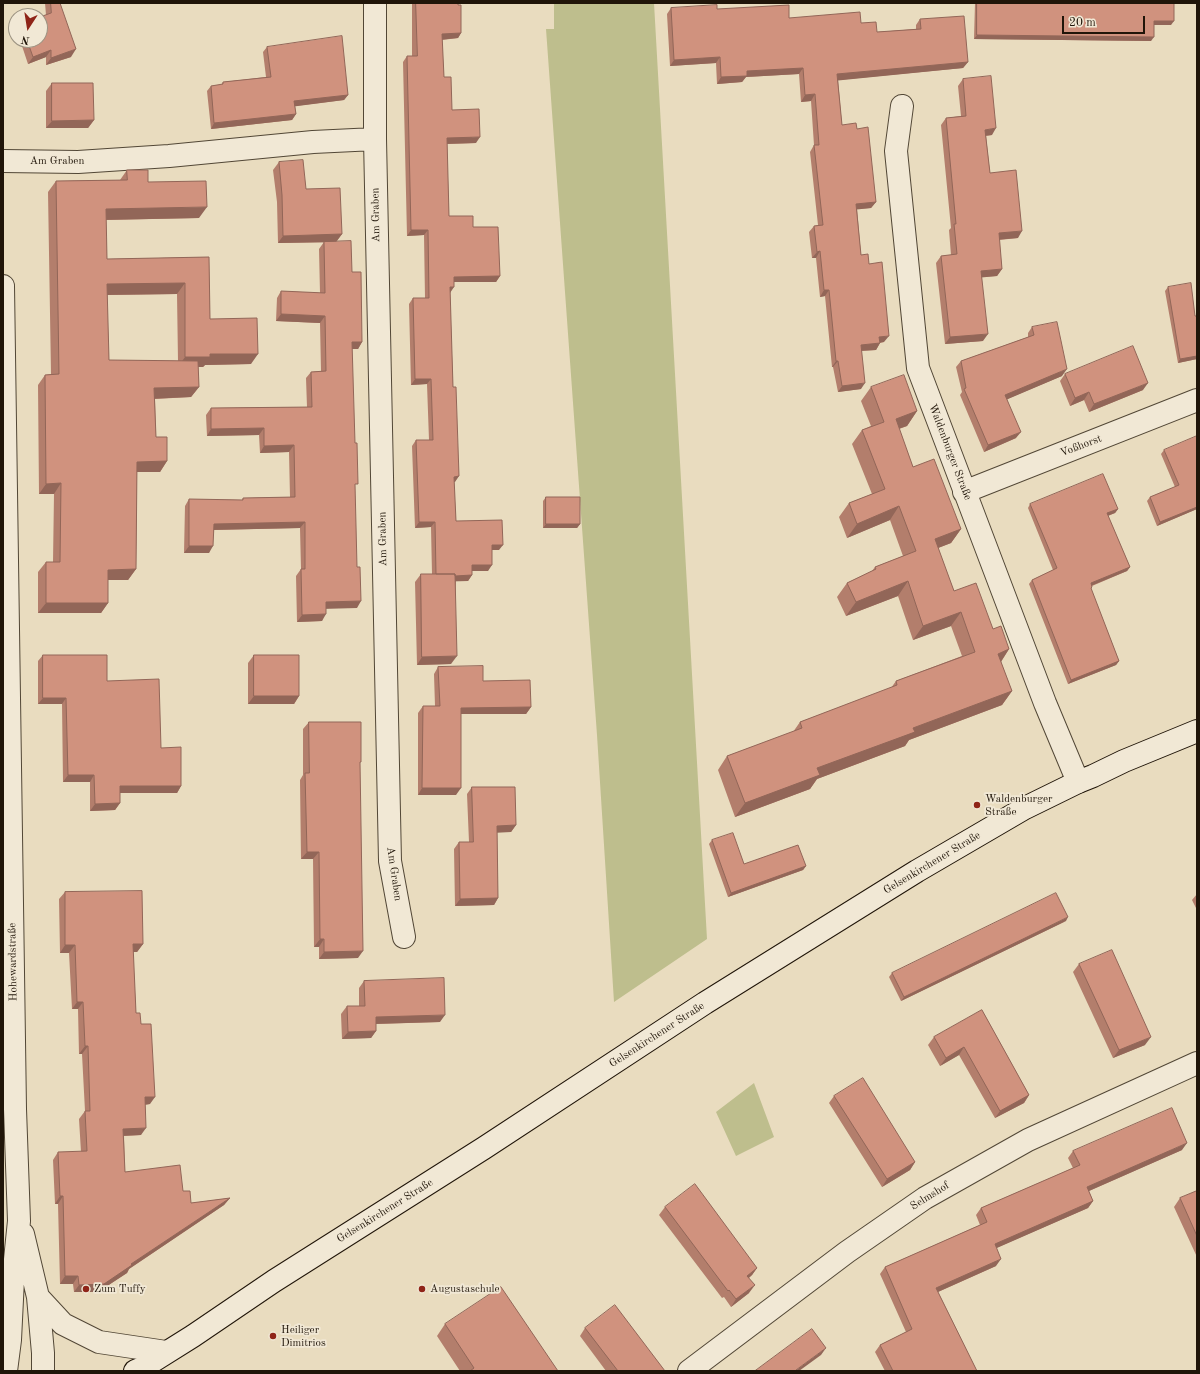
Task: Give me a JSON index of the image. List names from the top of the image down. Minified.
{"streets":{"street":["Am Graben","Voßhorst","Waldenburger Straße","Gelsenkirchener Straße","Hohewardstraße","Selmshof"]},"crossings":[["Voßhorst","Waldenburger Straße"],["Waldenburger Straße","Gelsenkirchener Straße"],["Gelsenkirchener Straße","Hohewardstraße"]],"places":["Waldenburger Straße","Zum Tuffy","Augustaschule","Heiliger Dimitrios"],"scale_bar":"20 m","north":"bottom"}
